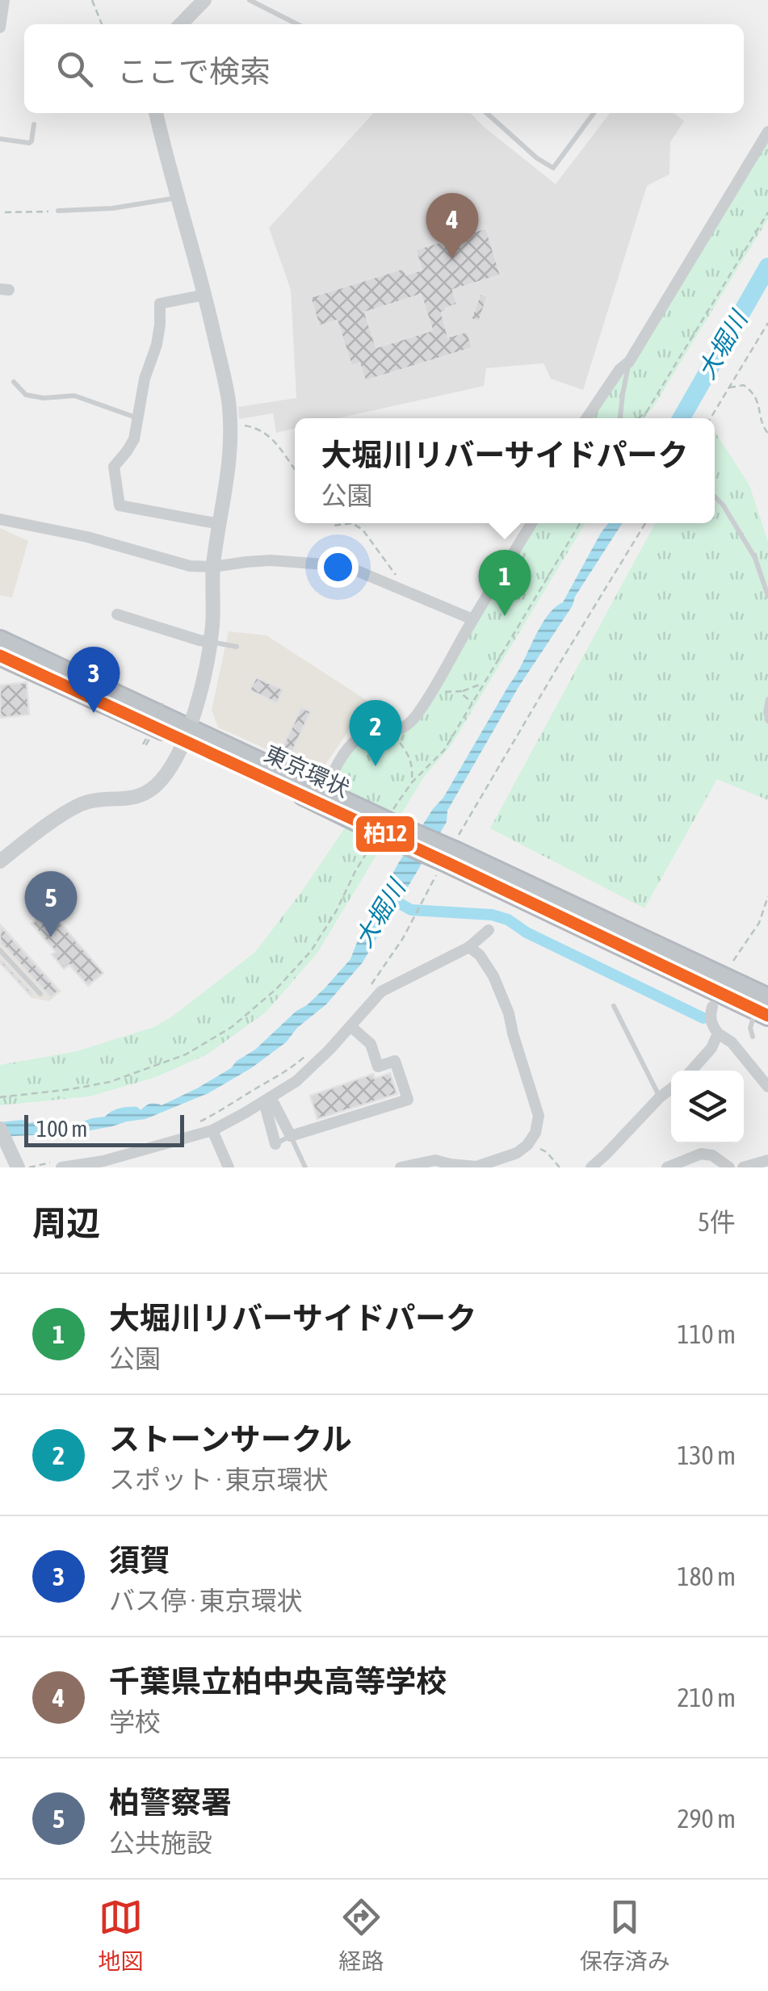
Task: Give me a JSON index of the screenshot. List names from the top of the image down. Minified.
{"streets":{"highway":["東京環状"]},"water":["大堀川"],"lines":["transit line 柏12"],"scale_bar":"100 m","page":{"search":"ここで検索","pins":["4","1","3","2","5"],"popup":["大堀川リバーサイドパーク","公園"],"scale":"100 m","heading":["周辺","5件"],"list":[{"mark":"1","name":"大堀川リバーサイドパーク","note":"公園","value":"110 m"},{"mark":"2","name":"ストーンサークル","note":"スポット · 東京環状","value":"130 m"},{"mark":"3","name":"須賀","note":"バス停 · 東京環状","value":"180 m"},{"mark":"4","name":"千葉県立柏中央高等学校","note":"学校","value":"210 m"},{"mark":"5","name":"柏警察署","note":"公共施設","value":"290 m"}],"nav":["地図","経路","保存済み"]}}
